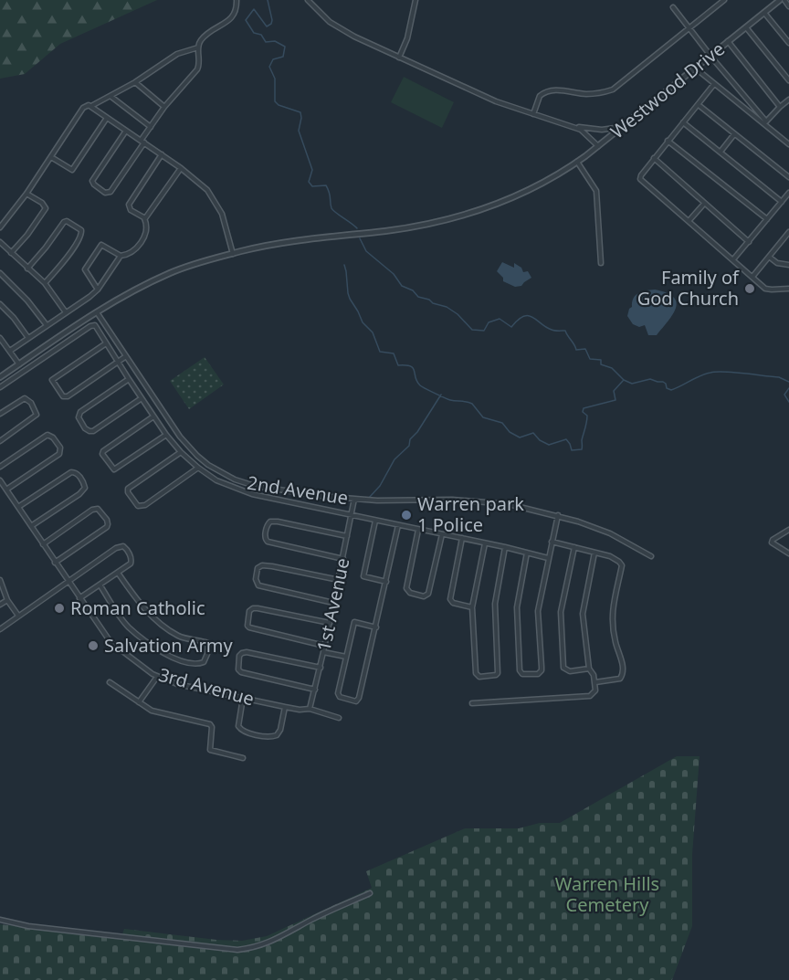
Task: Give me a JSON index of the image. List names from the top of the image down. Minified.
{"streets":{"street":["Westwood Drive","2nd Avenue","1st Avenue","3rd Avenue"]},"crossings":[["2nd Avenue","1st Avenue"],["1st Avenue","3rd Avenue"]],"parks":["Warren Hills Cemetery"],"places":["Family of God Church","Warren park 1 Police","Roman Catholic","Salvation Army"]}
